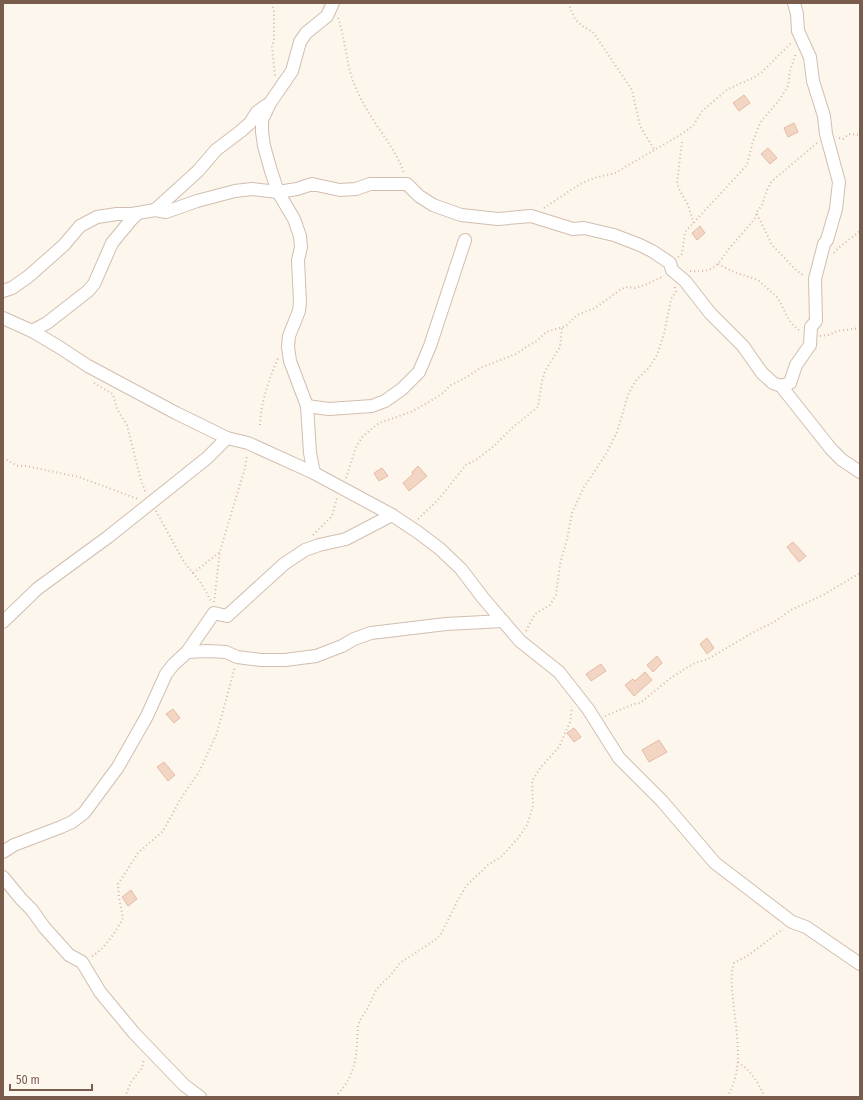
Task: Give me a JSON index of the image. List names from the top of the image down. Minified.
{"scale_bar":"50 m"}
